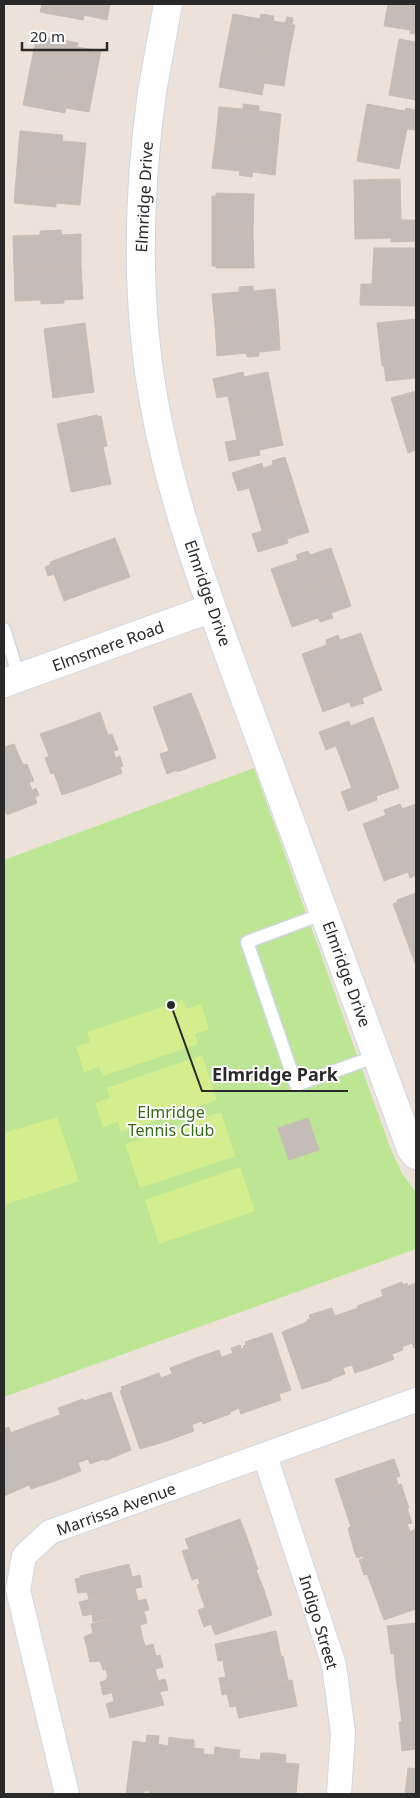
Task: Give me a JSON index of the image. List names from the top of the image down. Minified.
{"streets":{"street":["Elmridge Drive","Elmsmere Road","Marrissa Avenue","Indigo Street"]},"crossings":[["Elmridge Drive","Elmsmere Road"],["Marrissa Avenue","Indigo Street"]],"parks":["Elmridge Tennis Club"],"places":["Elmridge Park"],"scale_bar":"20 m"}
